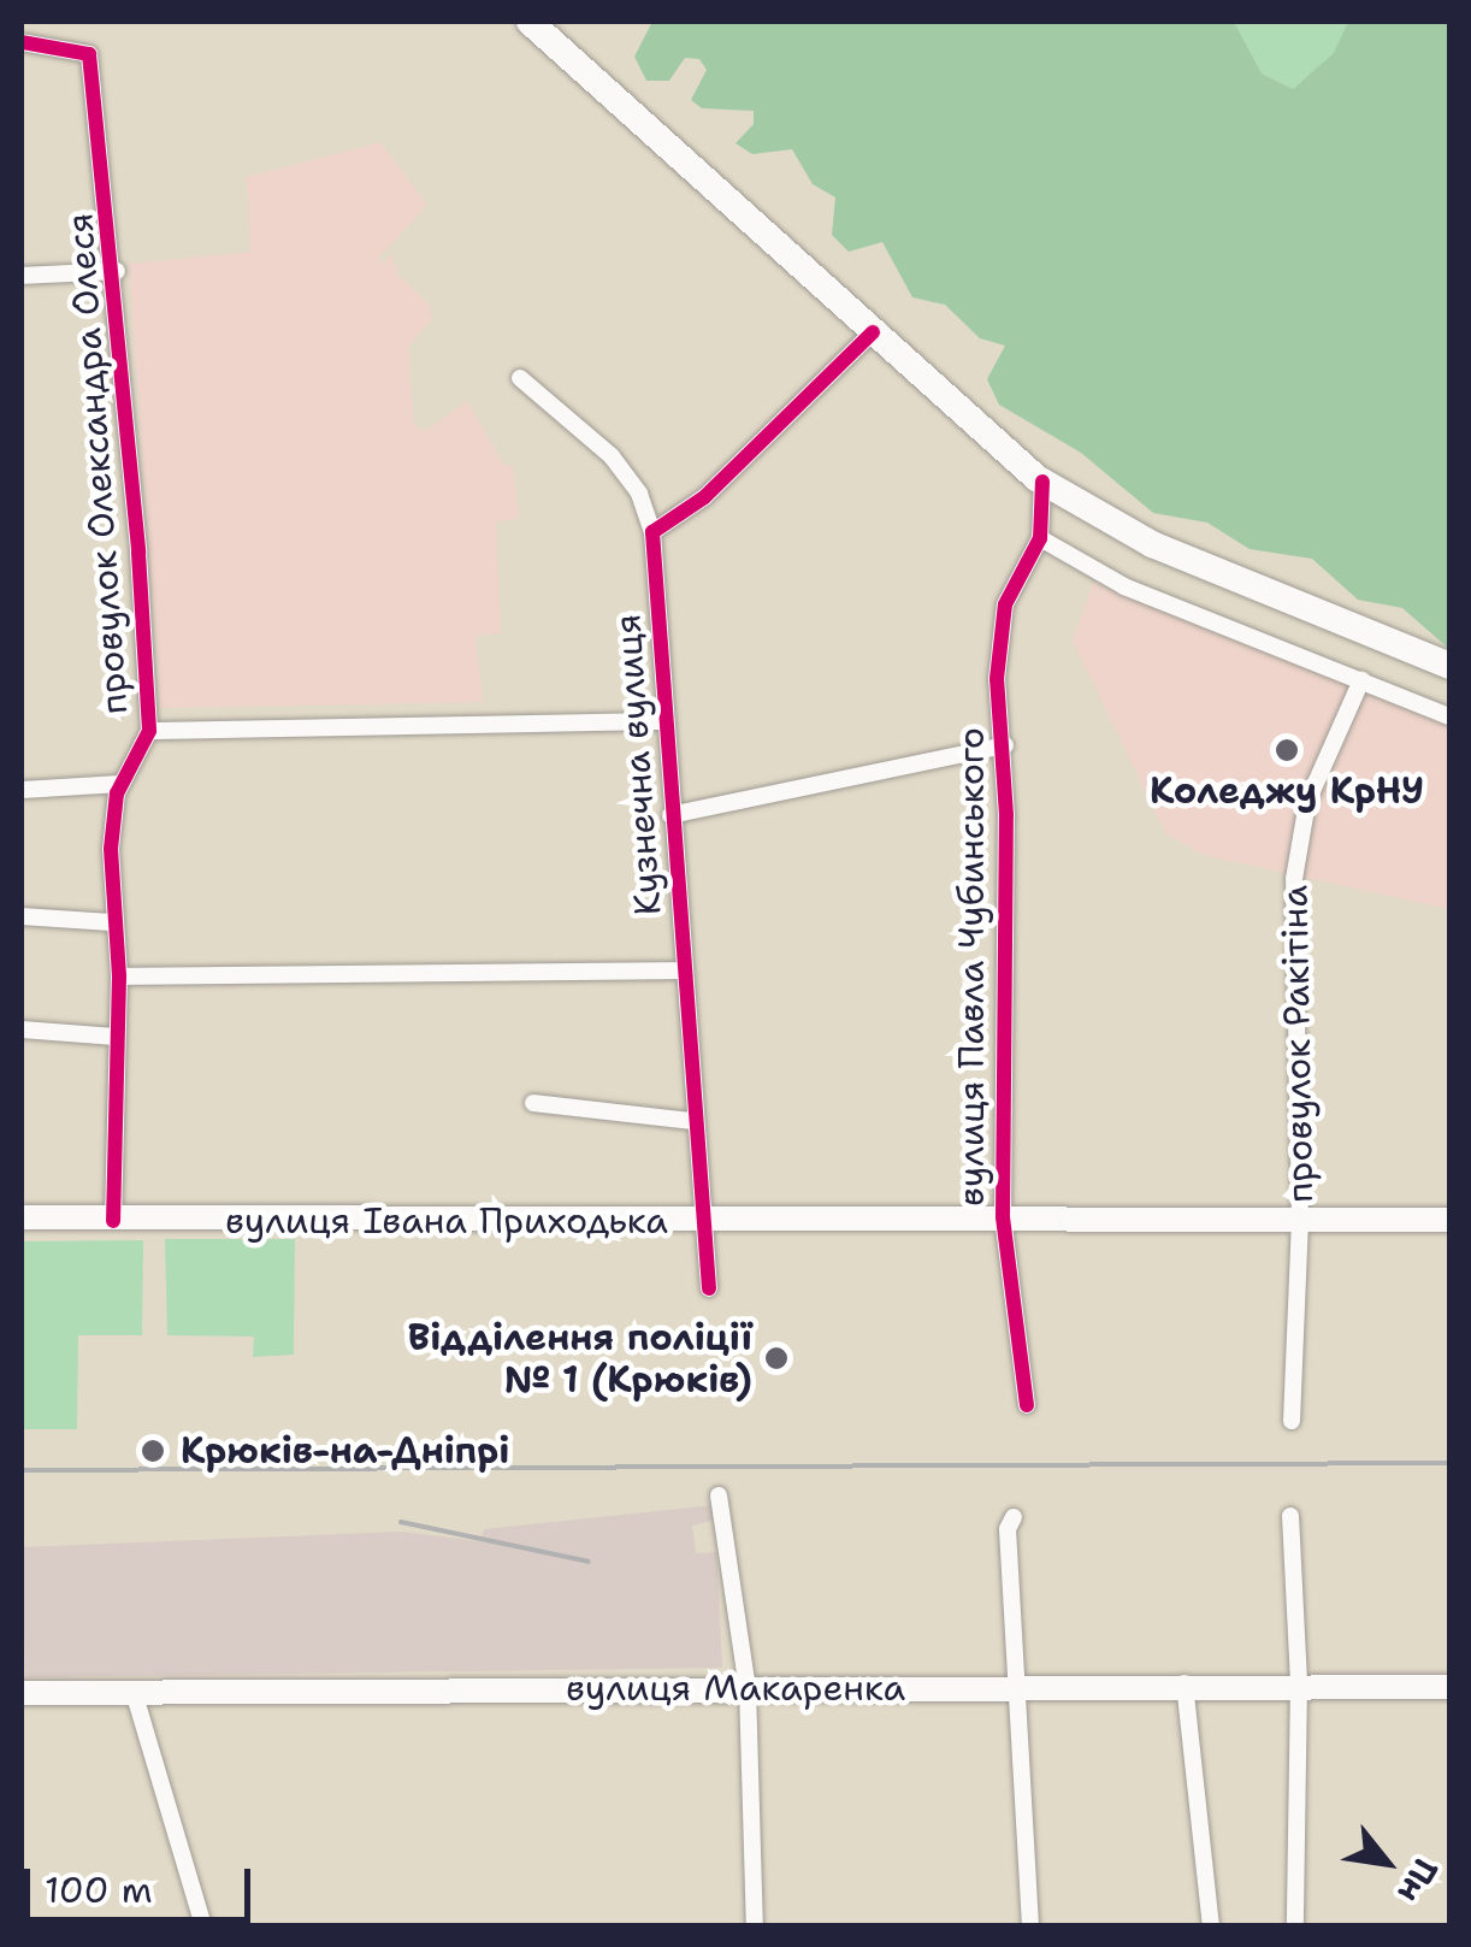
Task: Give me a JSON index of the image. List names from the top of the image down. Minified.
{"streets":{"main road":["вулиця Івана Приходька","вулиця Макаренка"],"street":["провулок Олександра Олеся","Кузнечна вулиця","вулиця Павла Чубинського","провулок Ракітіна"]},"crossings":[["провулок Олександра Олеся","вулиця Івана Приходька"],["Кузнечна вулиця","вулиця Івана Приходька"],["вулиця Павла Чубинського","вулиця Івана Приходька"],["провулок Ракітіна","вулиця Івана Приходька"]],"places":["Коледжу КрНУ","Відділення поліції № 1 (Крюків)","Крюків-на-Дніпрі"],"scale_bar":"100 m","north":"bottom right"}
